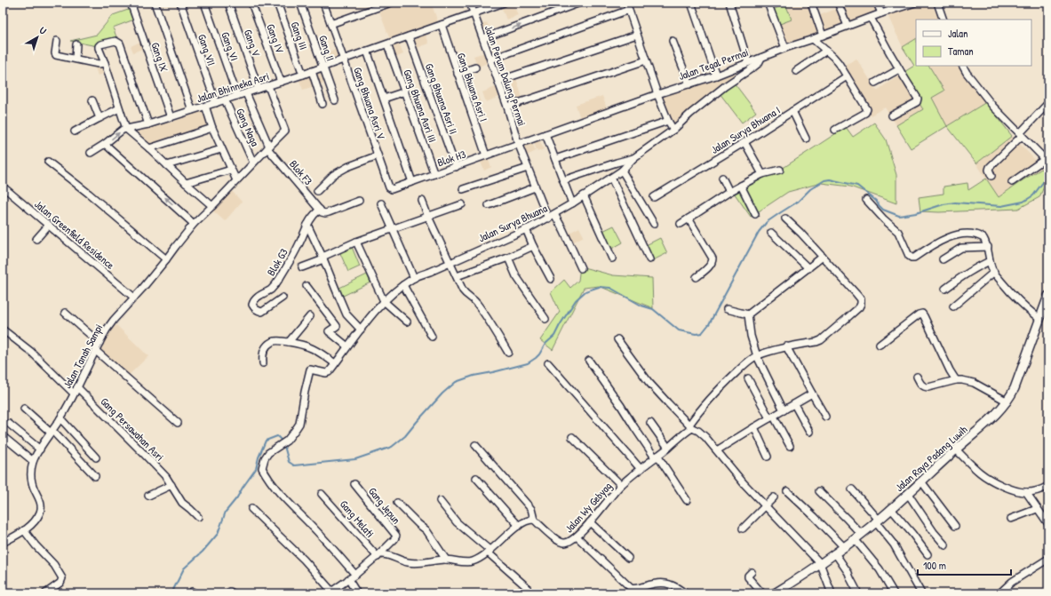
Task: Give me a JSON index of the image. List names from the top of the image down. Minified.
{"streets":{"main road":["Jalan Raya Padang Luwih"],"street":["Gang III","Gang IV","Gang V","Gang VI","Gang II","Gang VII","Gang IX","Jalan Tegal Permai","Jalan Perum Dalung Permai","Jalan Bhinneka Asri","Gang Bhuana Asri I","Gang Bhuana Asri II","Gang Bhuana Asri V","Gang Bhuana Asri III","Gang Naga","Jalan Surya Bhuana I","Blok H3","Blok F3","Jalan Surya Bhuana","Jalan Greenfield Residence","Blok G3","Jalan Tanah Sampi","Gang Persawahan Asri","Gang Jepun","Jalan Wy Gebyag","Gang Melati"]},"crossings":[["Gang III","Jalan Bhinneka Asri"],["Gang IV","Jalan Bhinneka Asri"],["Gang V","Jalan Bhinneka Asri"],["Gang VI","Jalan Bhinneka Asri"],["Gang II","Jalan Bhinneka Asri"],["Gang VII","Jalan Bhinneka Asri"],["Gang IX","Jalan Bhinneka Asri"],["Jalan Tegal Permai","Jalan Perum Dalung Permai"],["Jalan Tegal Permai","Blok H3"],["Jalan Tegal Permai","Jalan Surya Bhuana"],["Jalan Perum Dalung Permai","Blok H3"],["Jalan Perum Dalung Permai","Jalan Surya Bhuana"],["Jalan Bhinneka Asri","Gang Bhuana Asri V"],["Jalan Bhinneka Asri","Gang Naga"],["Jalan Bhinneka Asri","Blok F3"],["Jalan Bhinneka Asri","Jalan Tanah Sampi"],["Gang Bhuana Asri I","Blok H3"],["Gang Bhuana Asri II","Blok H3"],["Gang Bhuana Asri V","Blok H3"],["Gang Bhuana Asri III","Blok H3"],["Gang Naga","Jalan Tanah Sampi"],["Blok F3","Blok G3"],["Blok F3","Jalan Tanah Sampi"],["Jalan Greenfield Residence","Jalan Tanah Sampi"],["Jalan Tanah Sampi","Gang Persawahan Asri"],["Gang Jepun","Gang Melati"]],"legend":["Jalan","Taman"],"scale_bar":"100 m","north":"top right"}
